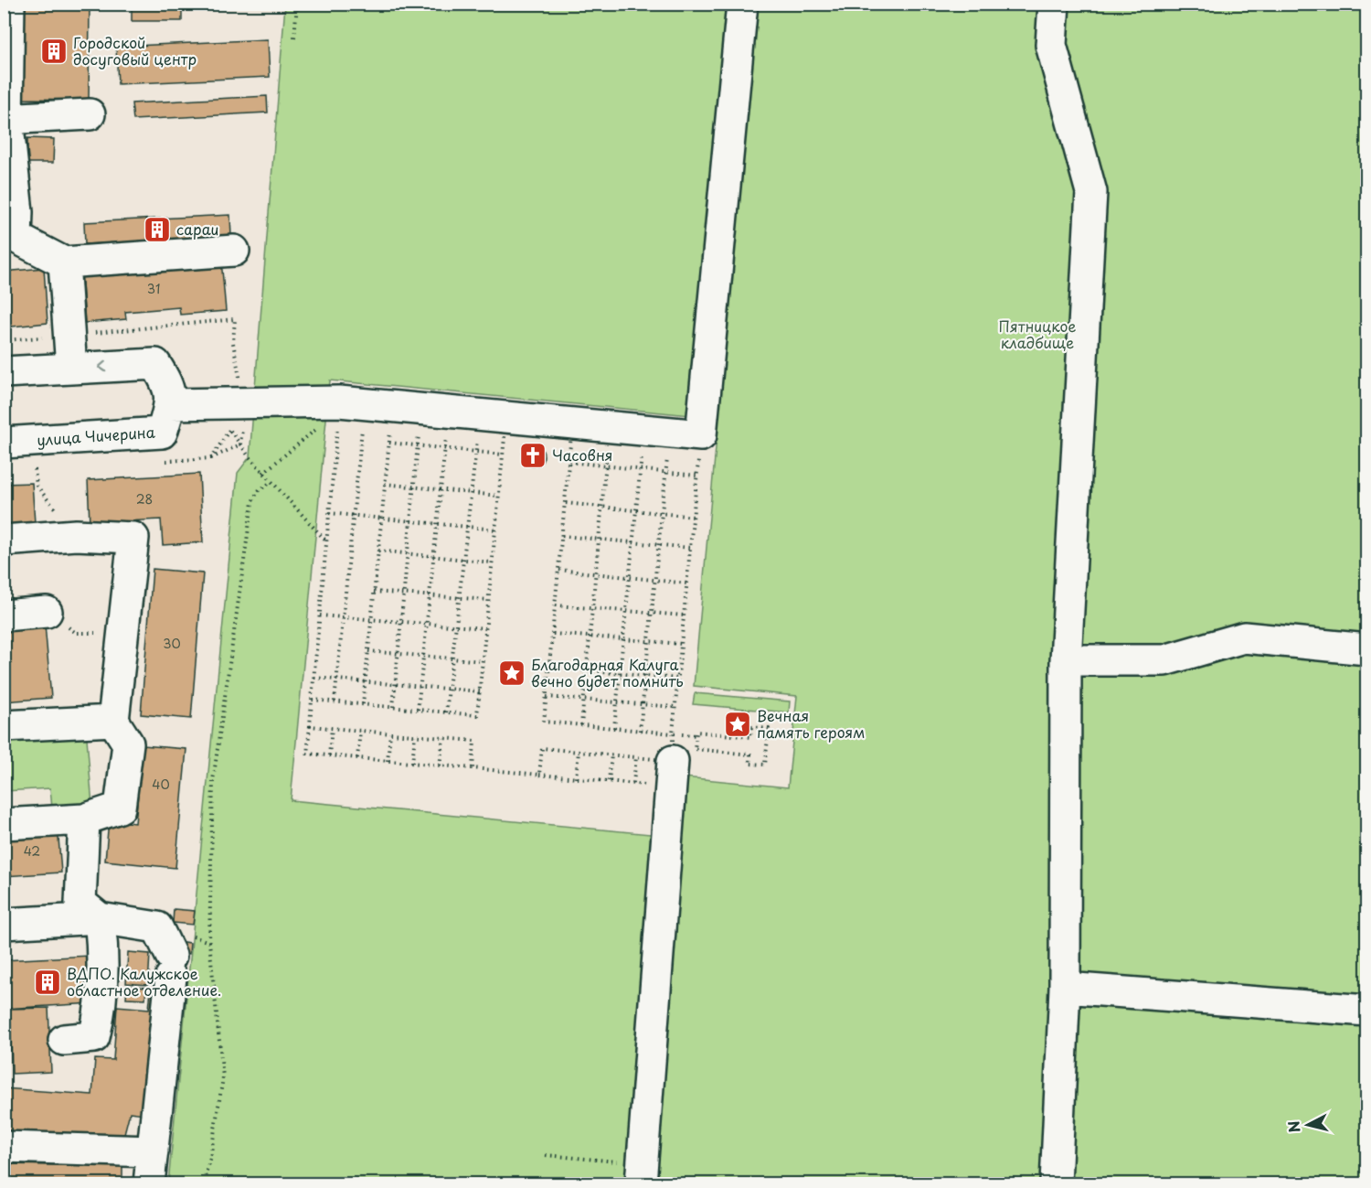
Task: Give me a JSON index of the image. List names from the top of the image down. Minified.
{"streets":{"street":["улица Чичерина"]},"parks":["Пятницкое кладбище"],"places":{"building":["Городской досуговый центр","сараи","ВДПО. Калужское областное отделение."],"church":["Часовня"],"place":["Благодарная Калуга вечно будет помнить","Вечная память героям"]},"house_numbers":["31","28","30","40","42"],"north":"left"}
